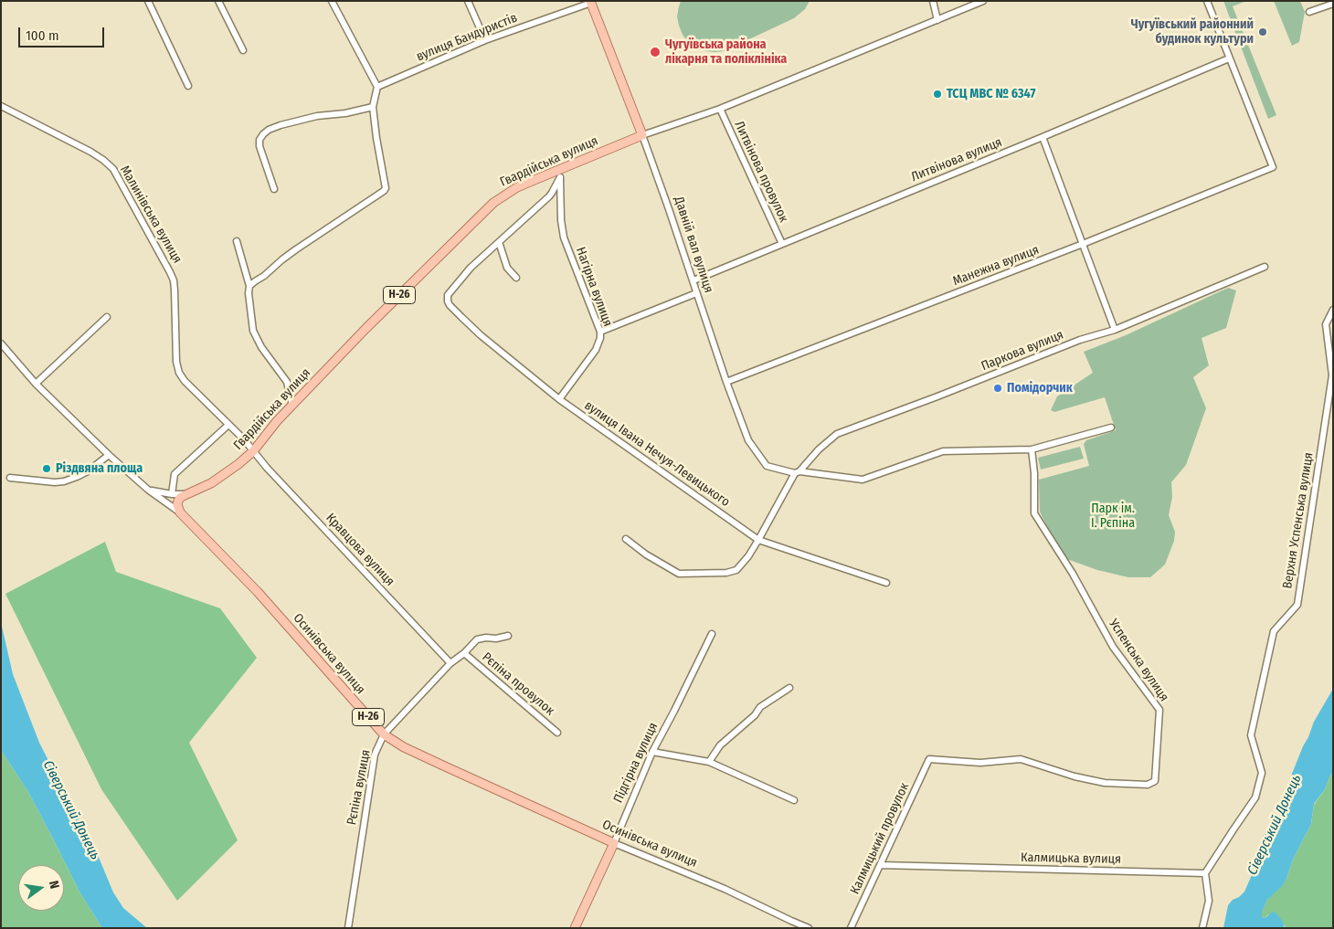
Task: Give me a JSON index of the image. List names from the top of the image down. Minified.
{"streets":{"main road":["Гвардійська вулиця","Давній вал вулиця","Н-26","Осинівська вулиця","Підгірна вулиця"],"street":["вулиця Бандуристів","Литвінова вулиця","Литвінова провулок","Малинівська вулиця","Манежна вулиця","Нагірна вулиця","Паркова вулиця","вулиця Івана Нечуя-Левицького","Верхня Успенська вулиця","Кравцова вулиця","Успенська вулиця","Рєпіна провулок","Рєпіна вулиця","Калмицький провулок","Калмицька вулиця"]},"crossings":[["вулиця Бандуристів","Давній вал вулиця"],["Литвінова вулиця","Литвінова провулок"],["Литвінова вулиця","Давній вал вулиця"],["Литвінова вулиця","Манежна вулиця"],["Гвардійська вулиця","Литвінова провулок"],["Гвардійська вулиця","Малинівська вулиця"],["Гвардійська вулиця","Давній вал вулиця"],["Гвардійська вулиця","Нагірна вулиця"],["Гвардійська вулиця","Кравцова вулиця"],["Малинівська вулиця","Кравцова вулиця"],["Давній вал вулиця","Манежна вулиця"],["Давній вал вулиця","Паркова вулиця"],["Давній вал вулиця","Успенська вулиця"],["Нагірна вулиця","вулиця Івана Нечуя-Левицького"],["Паркова вулиця","вулиця Івана Нечуя-Левицького"],["Верхня Успенська вулиця","Калмицька вулиця"],["Кравцова вулиця","Рєпіна вулиця"],["Осинівська вулиця","Підгірна вулиця"],["Осинівська вулиця","Рєпіна вулиця"],["Успенська вулиця","Калмицький провулок"],["Рєпіна провулок","Рєпіна вулиця"],["Калмицький провулок","Калмицька вулиця"]],"water":["Сіверський Донець"],"parks":["Парк ім. І. Рєпіна"],"places":["Чугуївський районний будинок культури","Чугуївська района лікарня та поліклініка","ТСЦ МВС № 6347","Помідорчик","Різдвяна площа"],"scale_bar":"100 m","north":"right"}
